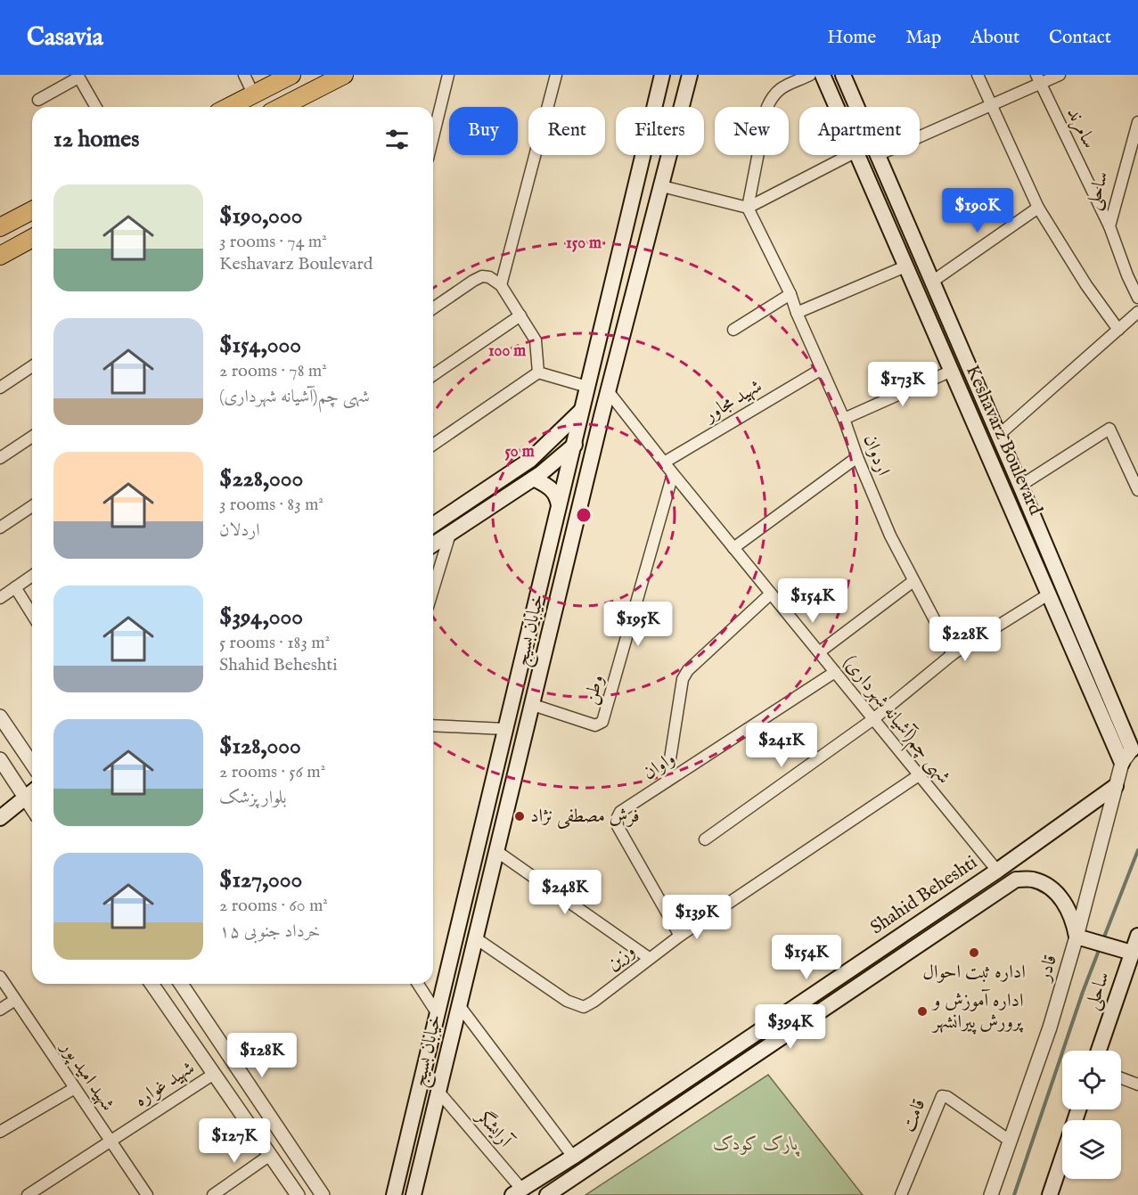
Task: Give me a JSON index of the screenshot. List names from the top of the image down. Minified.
{"streets":{"main road":["ساحلی","Keshavarz Boulevard","خیابان بسیج","Shahid Beheshti"],"street":["سامرند","شهید مجاور","اردوان","وطن","شهی چم(آشیانه شهرداری)","واوان","وزین","قادر","شهید امید پور","شهید غواره","قامت","آرایشگر"]},"crossings":[["سامرند","ساحلی"],["شهید مجاور","اردوان"],["شهید مجاور","شهی چم(آشیانه شهرداری)"],["Keshavarz Boulevard","قادر"],["خیابان بسیج","وطن"],["خیابان بسیج","شهی چم(آشیانه شهرداری)"],["خیابان بسیج","وزین"],["خیابان بسیج","آرایشگر"],["وطن","شهی چم(آشیانه شهرداری)"],["شهی چم(آشیانه شهرداری)","واوان"],["شهی چم(آشیانه شهرداری)","Shahid Beheshti"],["شهی چم(آشیانه شهرداری)","وزین"],["واوان","وزین"],["Shahid Beheshti","قادر"],["Shahid Beheshti","آرایشگر"],["قادر","قامت"],["شهید امید پور","شهید غواره"]],"parks":["پارک کودک"],"places":["فرش مصطفی نژاد","اداره ثبت احوال","اداره آموزش و پرورش پیرانشهر"],"page":{"header":"Casavia","nav":["Home","Map","About","Contact"],"chip":["Buy","Rent","Filters","New","Apartment"],"heading":"12 homes","list":[{"name":"$190,000","note":"3 rooms · 74 m² · Keshavarz Boulevard"},{"name":"$154,000","note":"2 rooms · 78 m² · شهی چم(آشیانه شهرداری)"},{"name":"$228,000","note":"3 rooms · 83 m² · اردلان"},{"name":"$394,000","note":"5 rooms · 183 m² · Shahid Beheshti"},{"name":"$128,000","note":"2 rooms · 56 m² · بلوار پزشک"},{"name":"$127,000","note":"2 rooms · 60 m² · ۱۵ خرداد جنوبی"}],"price":["$190K","$173K","$154K","$195K","$228K","$241K","$248K","$139K","$154K","$394K","$128K","$127K"]},"rings":["150 m","100 m","50 m"]}
